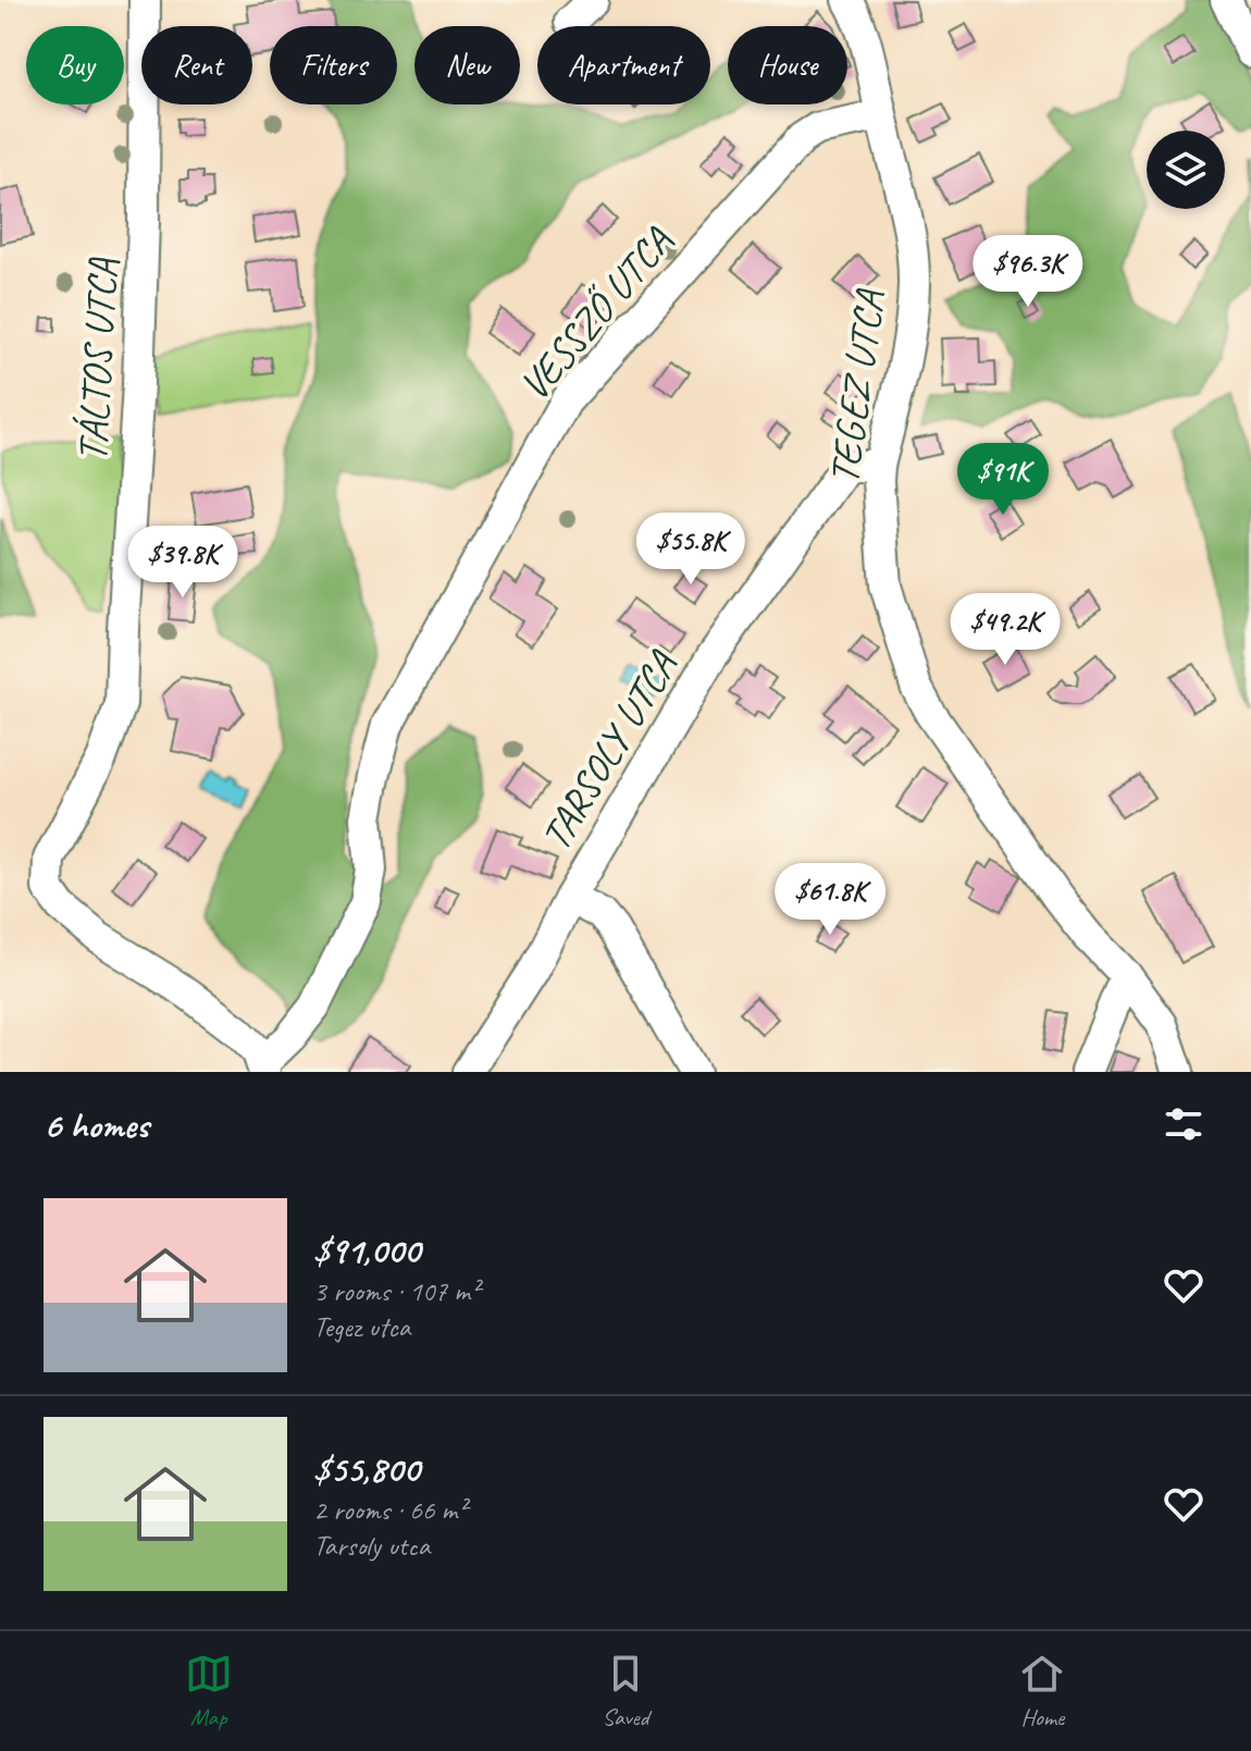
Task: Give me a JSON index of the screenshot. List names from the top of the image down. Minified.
{"streets":{"street":["VESSZŐ UTCA","TÁLTOS UTCA","TEGEZ UTCA","TARSOLY UTCA"]},"crossings":[["VESSZŐ UTCA","TÁLTOS UTCA"],["VESSZŐ UTCA","TEGEZ UTCA"],["TEGEZ UTCA","TARSOLY UTCA"]],"page":{"chip":["Buy","Rent","Filters","New","Apartment","House"],"price":["$96.3K","$91K","$55.8K","$39.8K","$49.2K","$61.8K"],"heading":"6 homes","list":[{"name":"$91,000","note":"3 rooms · 107 m² · Tegez utca"},{"name":"$55,800","note":"2 rooms · 66 m² · Tarsoly utca"}],"tabs":["Map","Saved","Home"]}}
